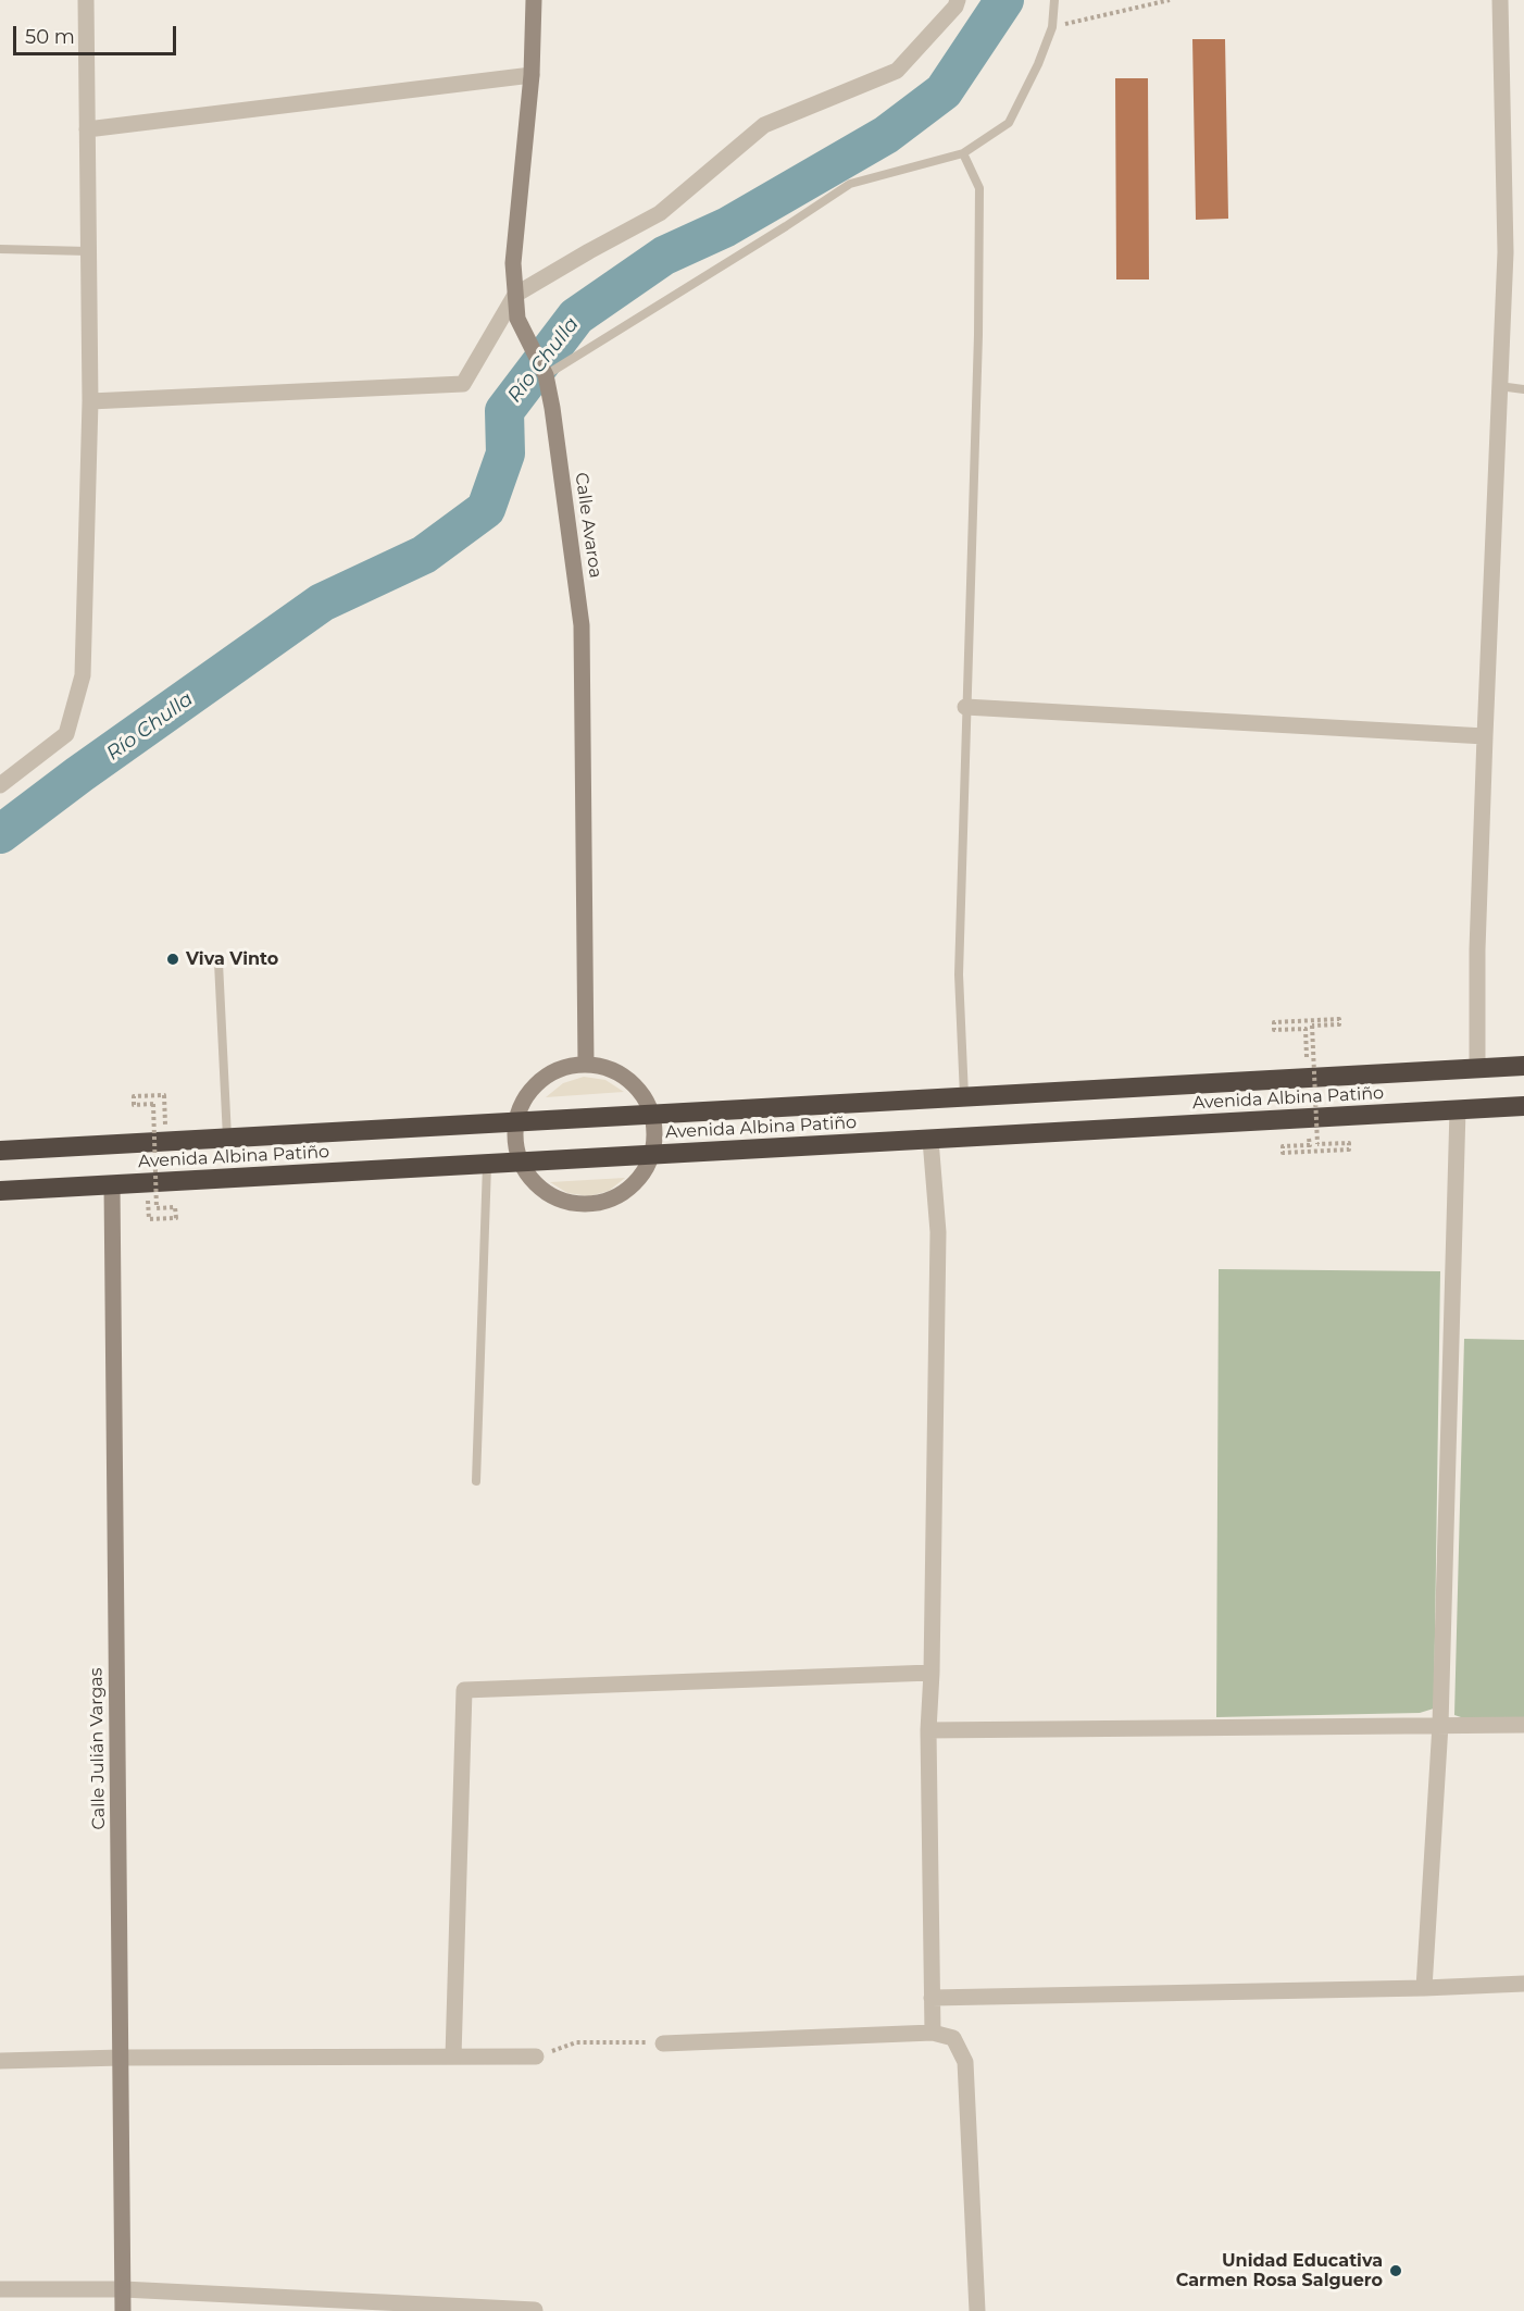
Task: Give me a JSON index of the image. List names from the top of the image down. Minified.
{"streets":{"highway":["Avenida Albina Patiño"],"main road":["Calle Avaroa","Calle Julián Vargas"]},"crossings":[["Avenida Albina Patiño","Calle Julián Vargas"]],"water":["Río Chulla"],"places":["Viva Vinto","Unidad Educativa Carmen Rosa Salguero"],"scale_bar":"50 m"}
